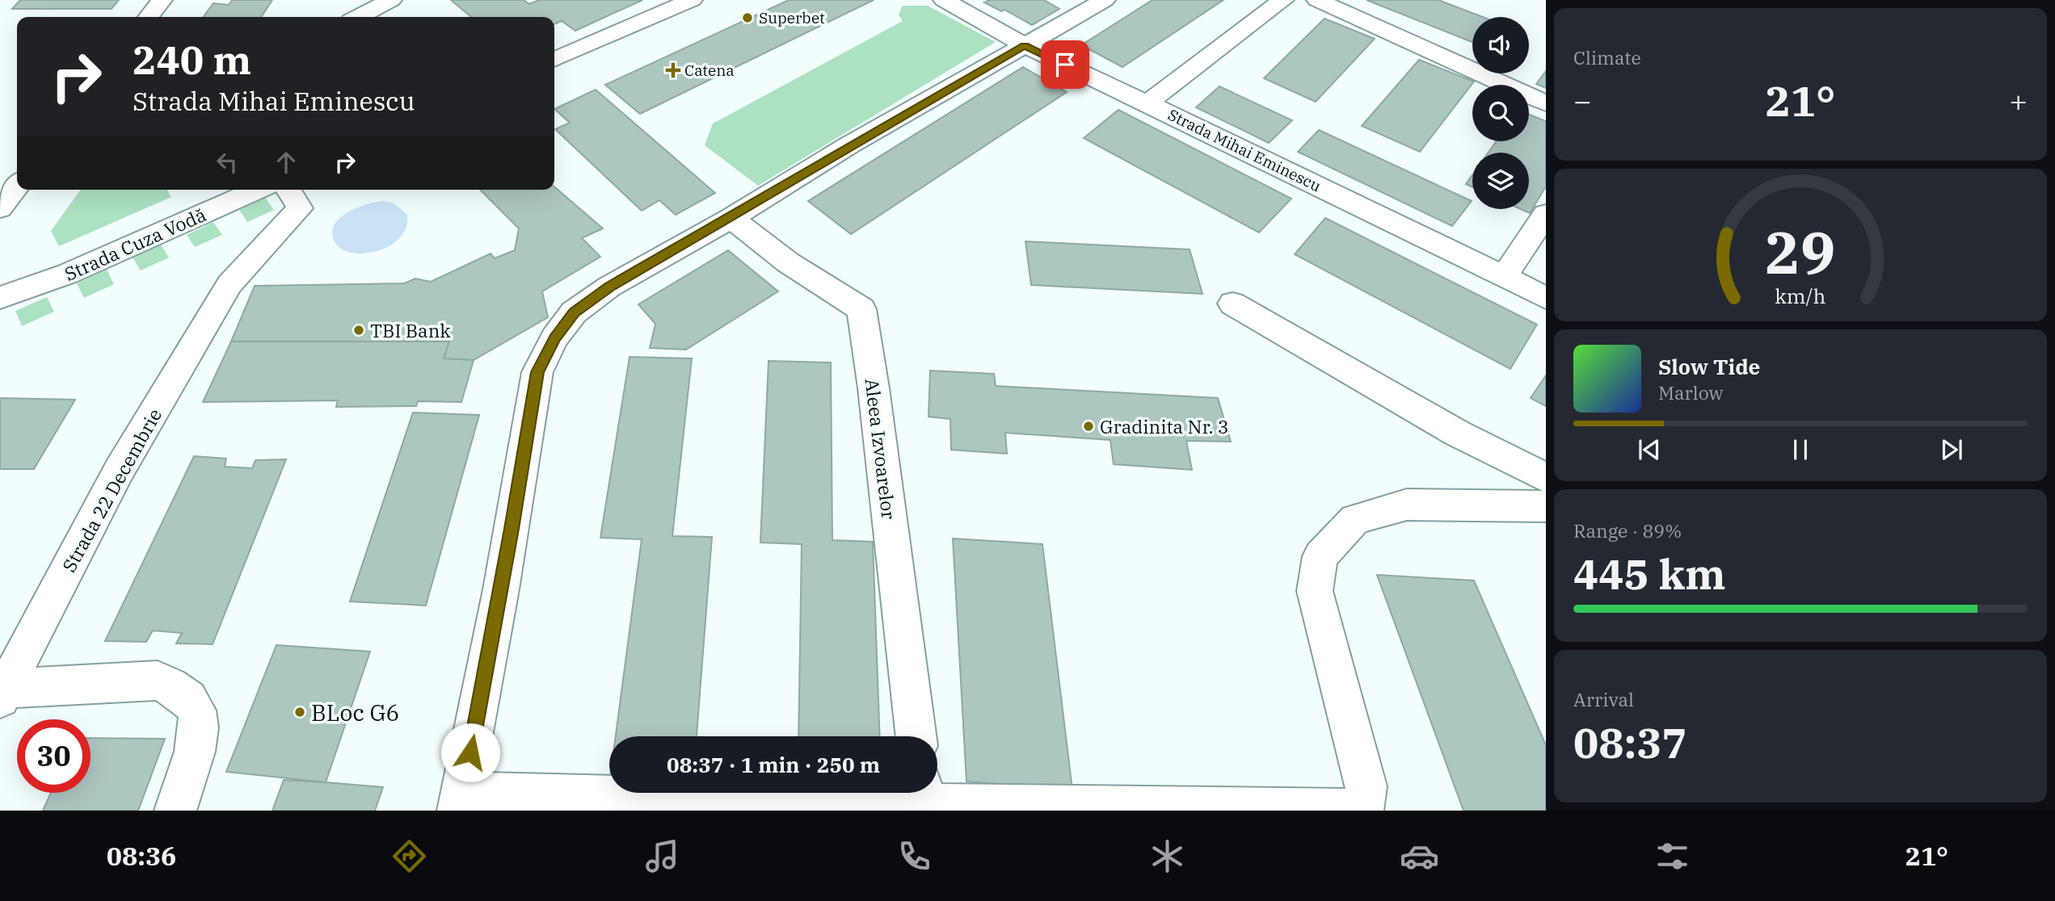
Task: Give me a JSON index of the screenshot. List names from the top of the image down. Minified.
{"streets":{"street":["Strada Mihai Eminescu","Strada Cuza Vodă","Aleea Izvoarelor","Strada 22 Decembrie"]},"places":{"other":["Superbet","TBI Bank","Gradinita Nr. 3","BLoc G6"],"health":["Catena"]},"page":{"tile":["Climate",["Range · 89%","445 km"],["Arrival","08:37"]],"turn":["240 m","Strada Mihai Eminescu"],"heat":["−","21°","+"],"song":["Slow Tide","Marlow"],"limit":"30","trip":"08:37 · 1 min · 250 m","tabs":["08:36","21°"],"gauge":["29","km/h"]}}
